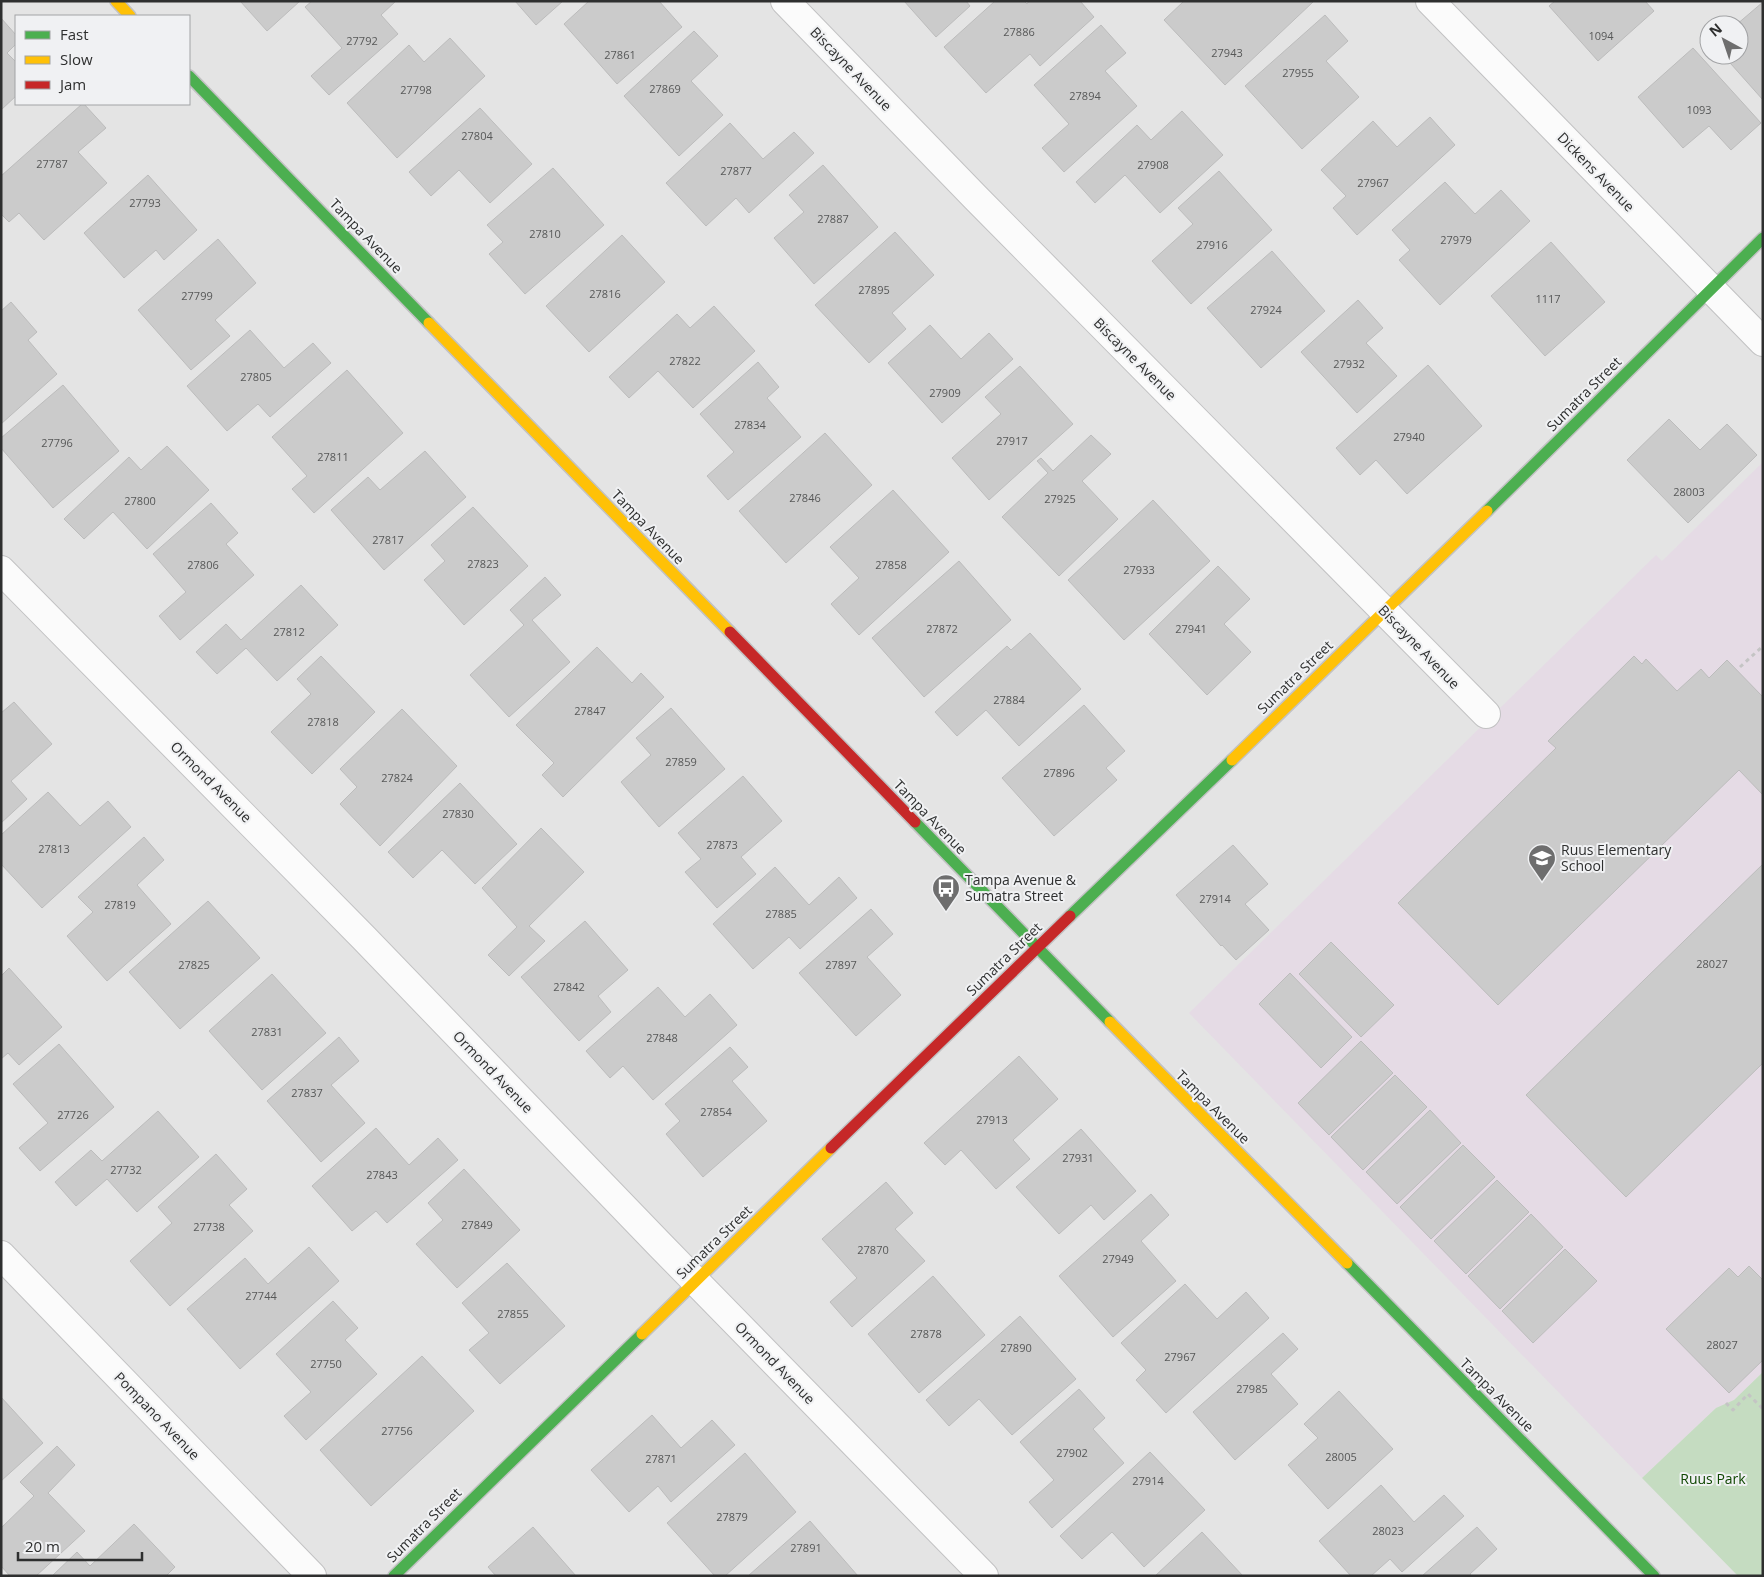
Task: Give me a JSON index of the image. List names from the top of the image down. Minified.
{"streets":{"street":["Biscayne Avenue","Dickens Avenue","Tampa Avenue","Sumatra Street","Ormond Avenue","Pompano Avenue"]},"crossings":[["Biscayne Avenue","Sumatra Street"],["Dickens Avenue","Sumatra Street"],["Tampa Avenue","Sumatra Street"],["Sumatra Street","Ormond Avenue"]],"parks":["Ruus Park"],"places":{"school or university":["Ruus Elementary School"],"bus stop":["Tampa Avenue & Sumatra Street"]},"house_numbers":["27886","1094","27792","27943","27861","27955","27869","27798","27894","1093","27804","27787","27908","27877","27967","27793","27887","27810","27979","27916","27895","27816","27799","1117","27924","27822","27932","27805","27909","27834","27940","27917","27796","27811","28003","27846","27925","27800","27817","27823","27806","27858","27933","27872","27941","27812","27884","27847","27818","27859","27896","27824","27830","27873","27813","27914","27819","27885","28027","27825","27897","27842","27831","27848","27837","27854","27726","27913","27931","27732","27843","27849","27738","27870","27949","27744","27855","27878","28027","27890","27967","27750","27985","27756","27902","28005","27871","27914","27879","28023","27891"],"legend":["Fast","Slow","Jam"],"scale_bar":"20 m","north":"top left"}
